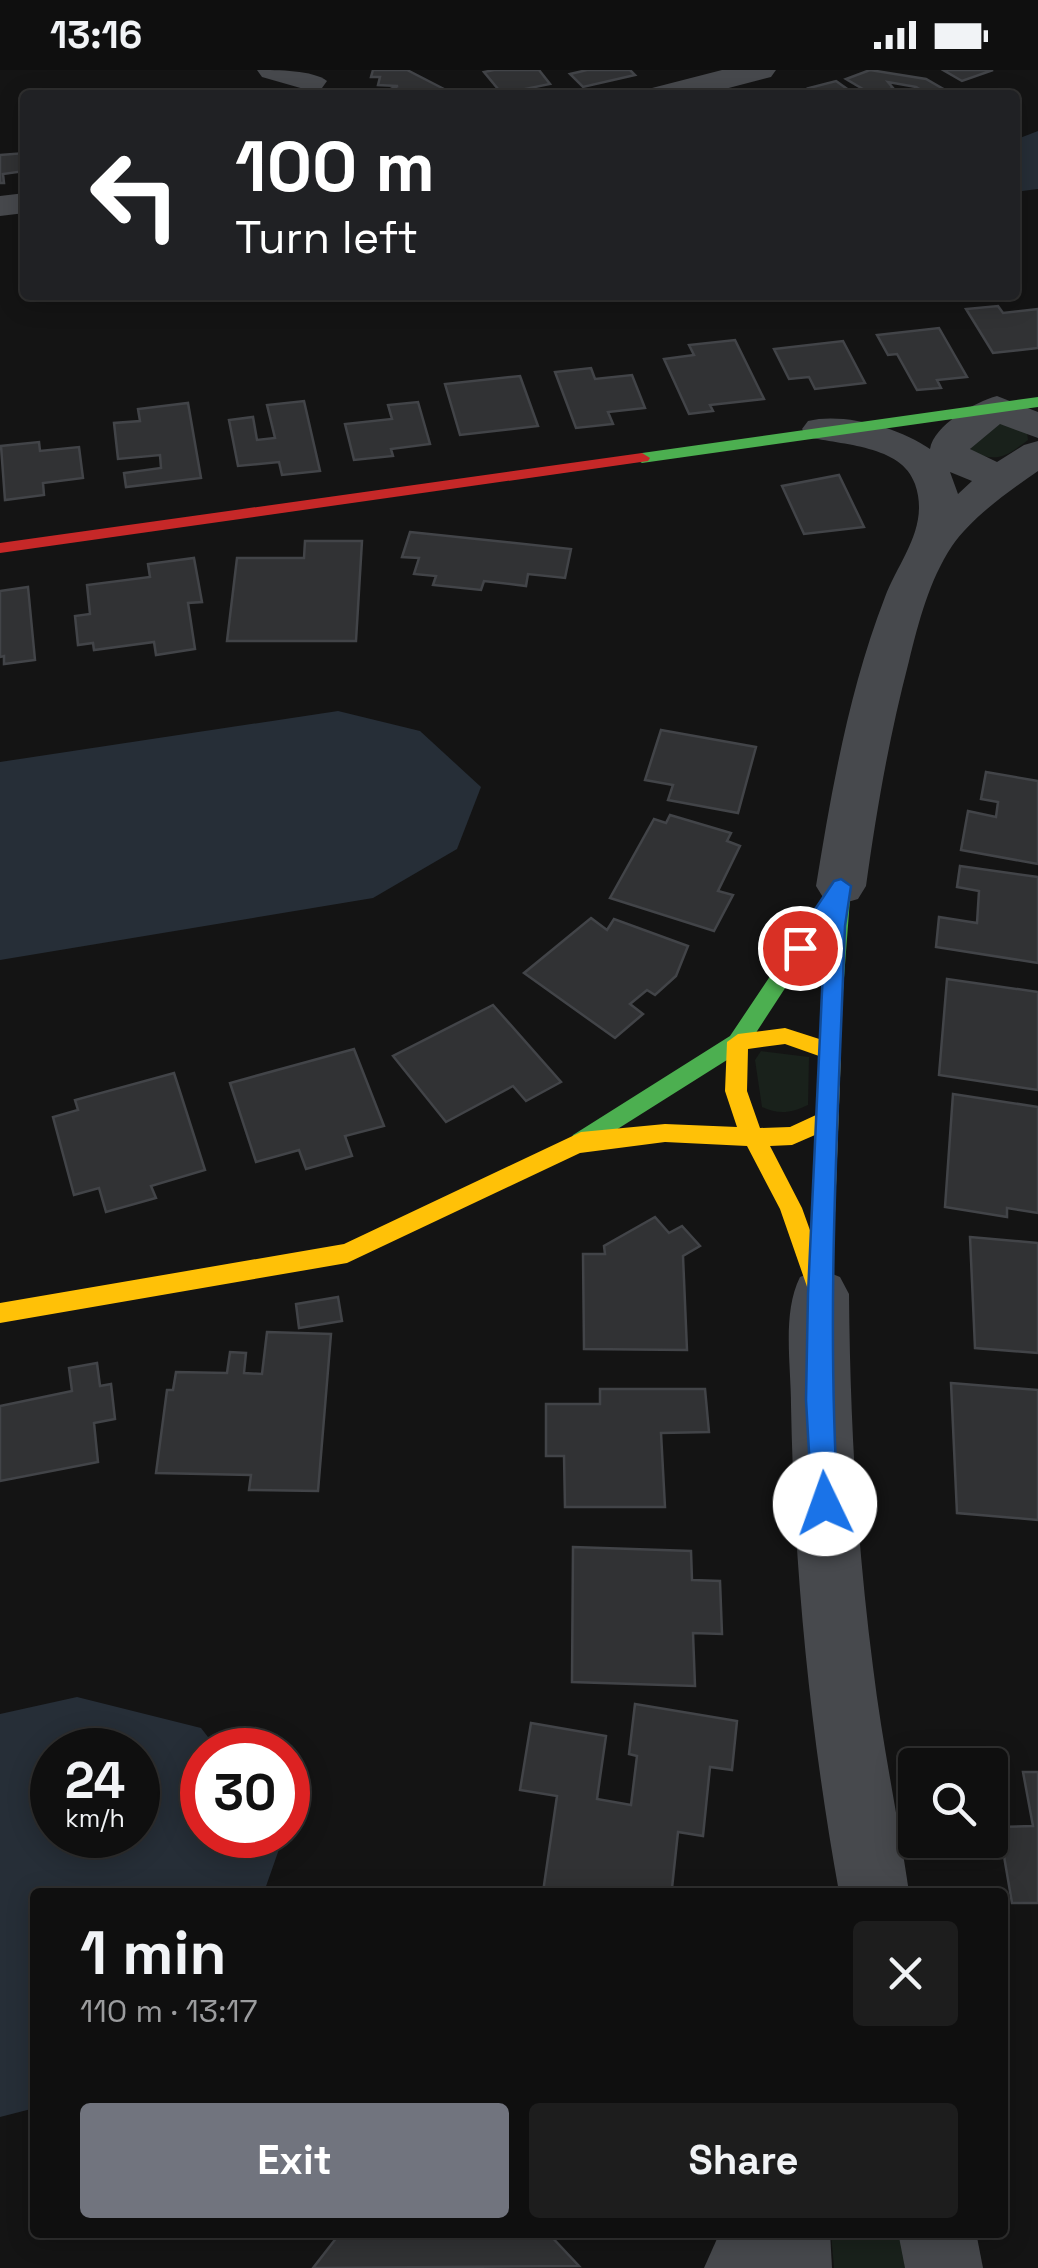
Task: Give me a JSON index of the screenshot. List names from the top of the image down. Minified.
{"page":{"status":"13:16","turn":["100 m","Turn left"],"speed":"24 km/h","limit":"30","heading":["1 min","110 m · 13:17"],"buttons":["Exit","Share"]}}
